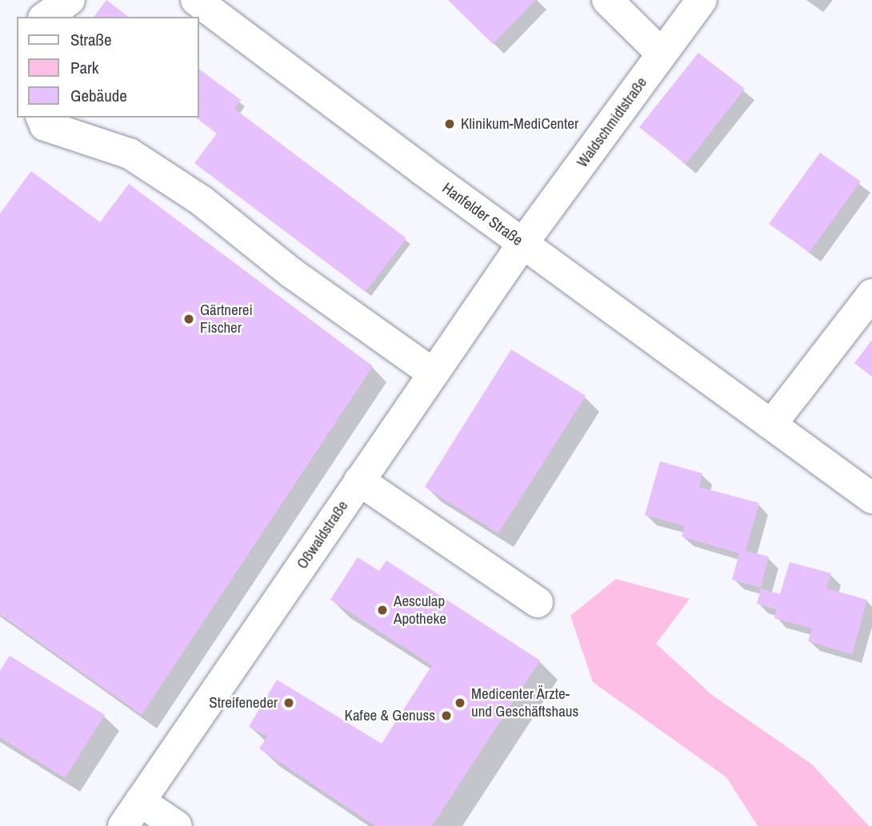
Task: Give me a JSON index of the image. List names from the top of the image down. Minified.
{"streets":{"street":["Waldschmidtstraße","Hanfelder Straße","Oßwaldstraße"]},"crossings":[["Waldschmidtstraße","Hanfelder Straße"],["Waldschmidtstraße","Oßwaldstraße"],["Hanfelder Straße","Oßwaldstraße"]],"places":["Klinikum-MediCenter","Gärtnerei Fischer","Aesculap Apotheke","Streifeneder","Medicenter Ärzte- und Geschäftshaus","Kafee & Genuss"],"legend":["Straße","Park","Gebäude"]}
